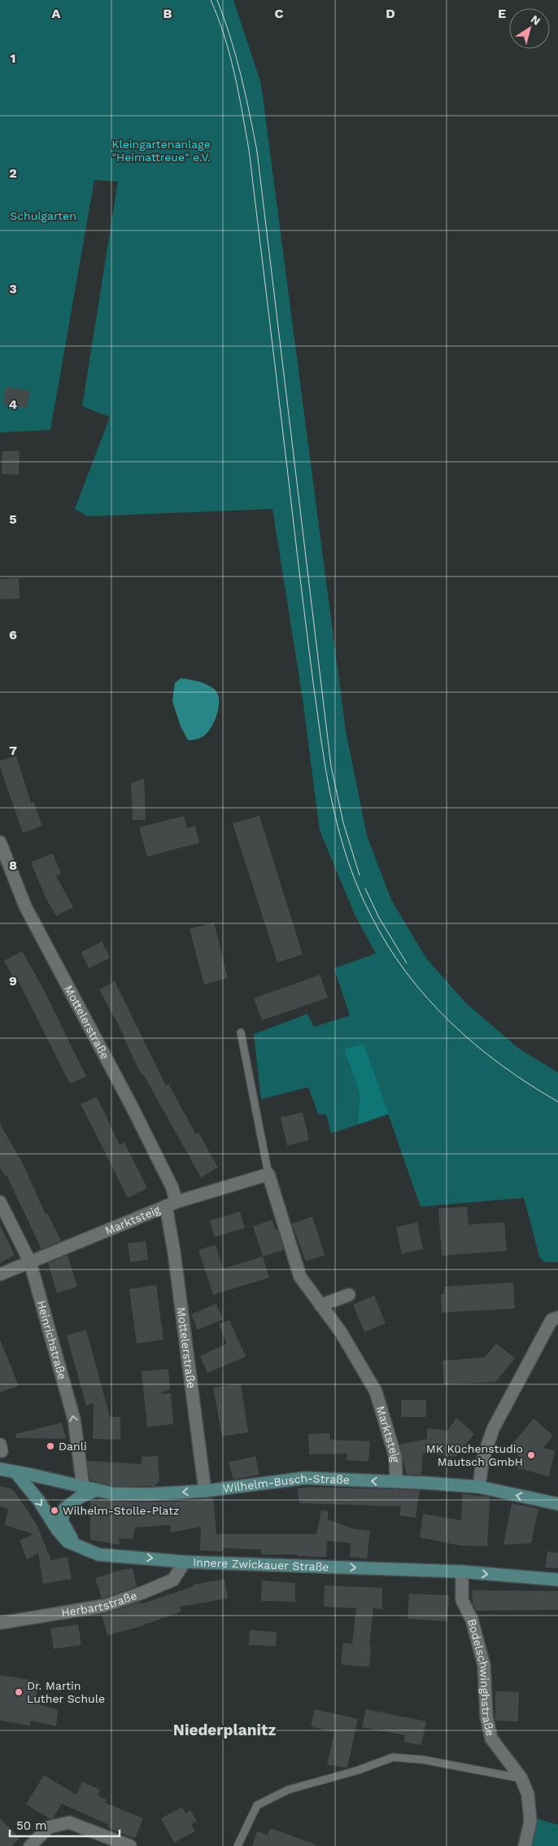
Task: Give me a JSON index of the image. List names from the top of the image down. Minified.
{"streets":{"main road":["Wilhelm-Busch-Straße","Innere Zwickauer Straße"],"street":["Mottelerstraße","Marktsteig","Heinrichstraße","Herbartstraße","Bodelschwinghstraße"]},"crossings":[["Mottelerstraße","Marktsteig"],["Mottelerstraße","Wilhelm-Busch-Straße"],["Marktsteig","Heinrichstraße"],["Marktsteig","Wilhelm-Busch-Straße"],["Heinrichstraße","Wilhelm-Busch-Straße"],["Wilhelm-Busch-Straße","Innere Zwickauer Straße"],["Innere Zwickauer Straße","Herbartstraße"],["Innere Zwickauer Straße","Bodelschwinghstraße"]],"one_way":["Heinrichstraße","Wilhelm-Busch-Straße","Innere Zwickauer Straße"],"districts":["Niederplanitz"],"parks":["Kleingartenanlage \"Heimattreue\" e.V.","Schulgarten"],"places":["Danli","MK Küchenstudio Mautsch GmbH","Wilhelm-Stolle-Platz","Dr. Martin Luther Schule"],"scale_bar":"50 m","north":"top right","grid":{"columns":["A","B","C","D","E"],"rows":["1","2","3","4","5","6","7","8","9"]}}
